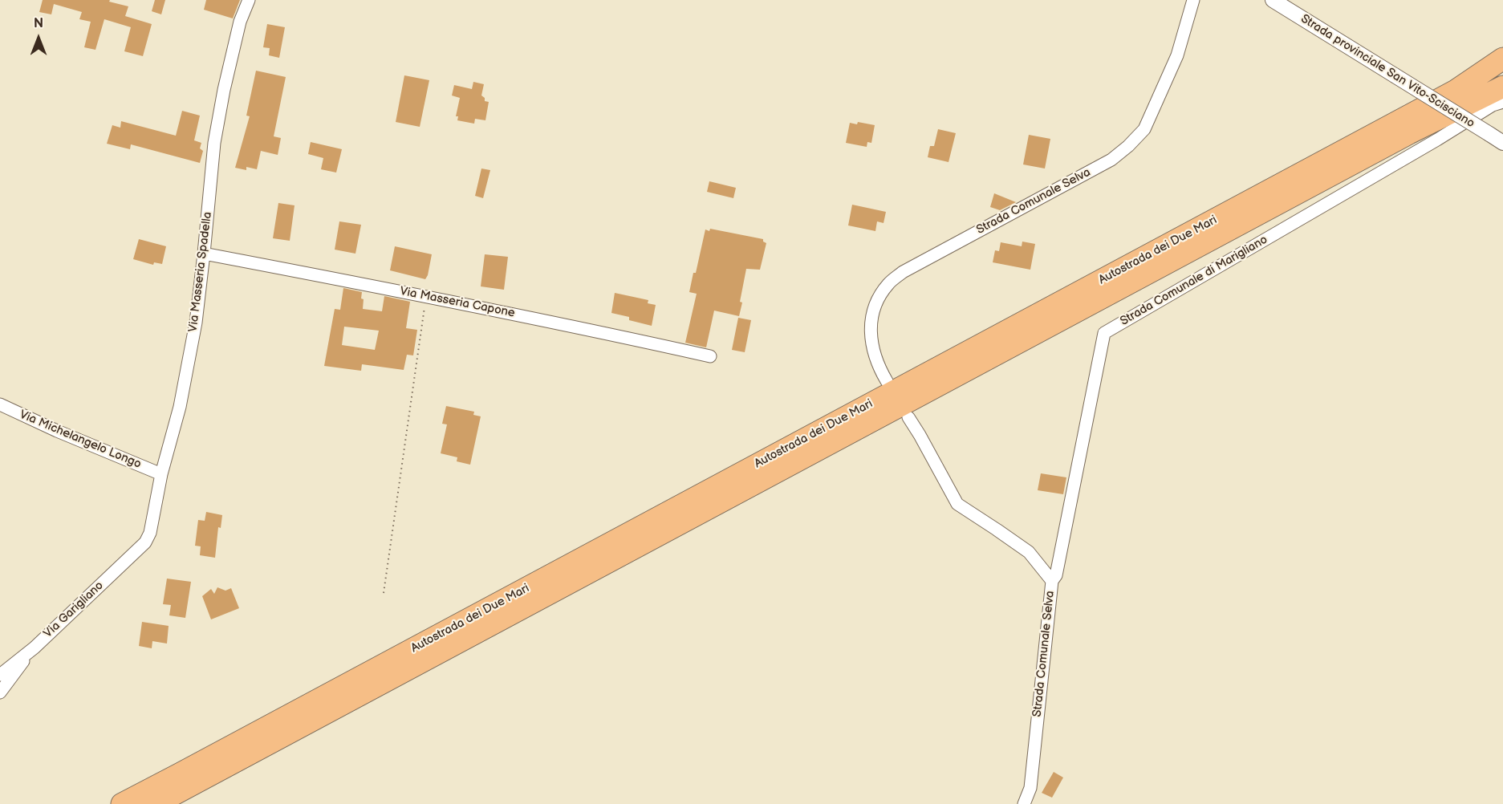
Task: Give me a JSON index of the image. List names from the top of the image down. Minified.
{"streets":{"highway":["Autostrada dei Due Mari"],"street":["Strada provinciale San Vito-Scisciano","Strada Comunale Selva","Via Masseria Spadella","Strada Comunale di Marigliano","Via Masseria Capone","Via Michelangelo Longo","Via Garigliano"]},"crossings":[["Strada Comunale Selva","Strada Comunale di Marigliano"],["Via Masseria Spadella","Via Masseria Capone"],["Via Masseria Spadella","Via Michelangelo Longo"],["Via Masseria Spadella","Via Garigliano"]],"north":"top"}
